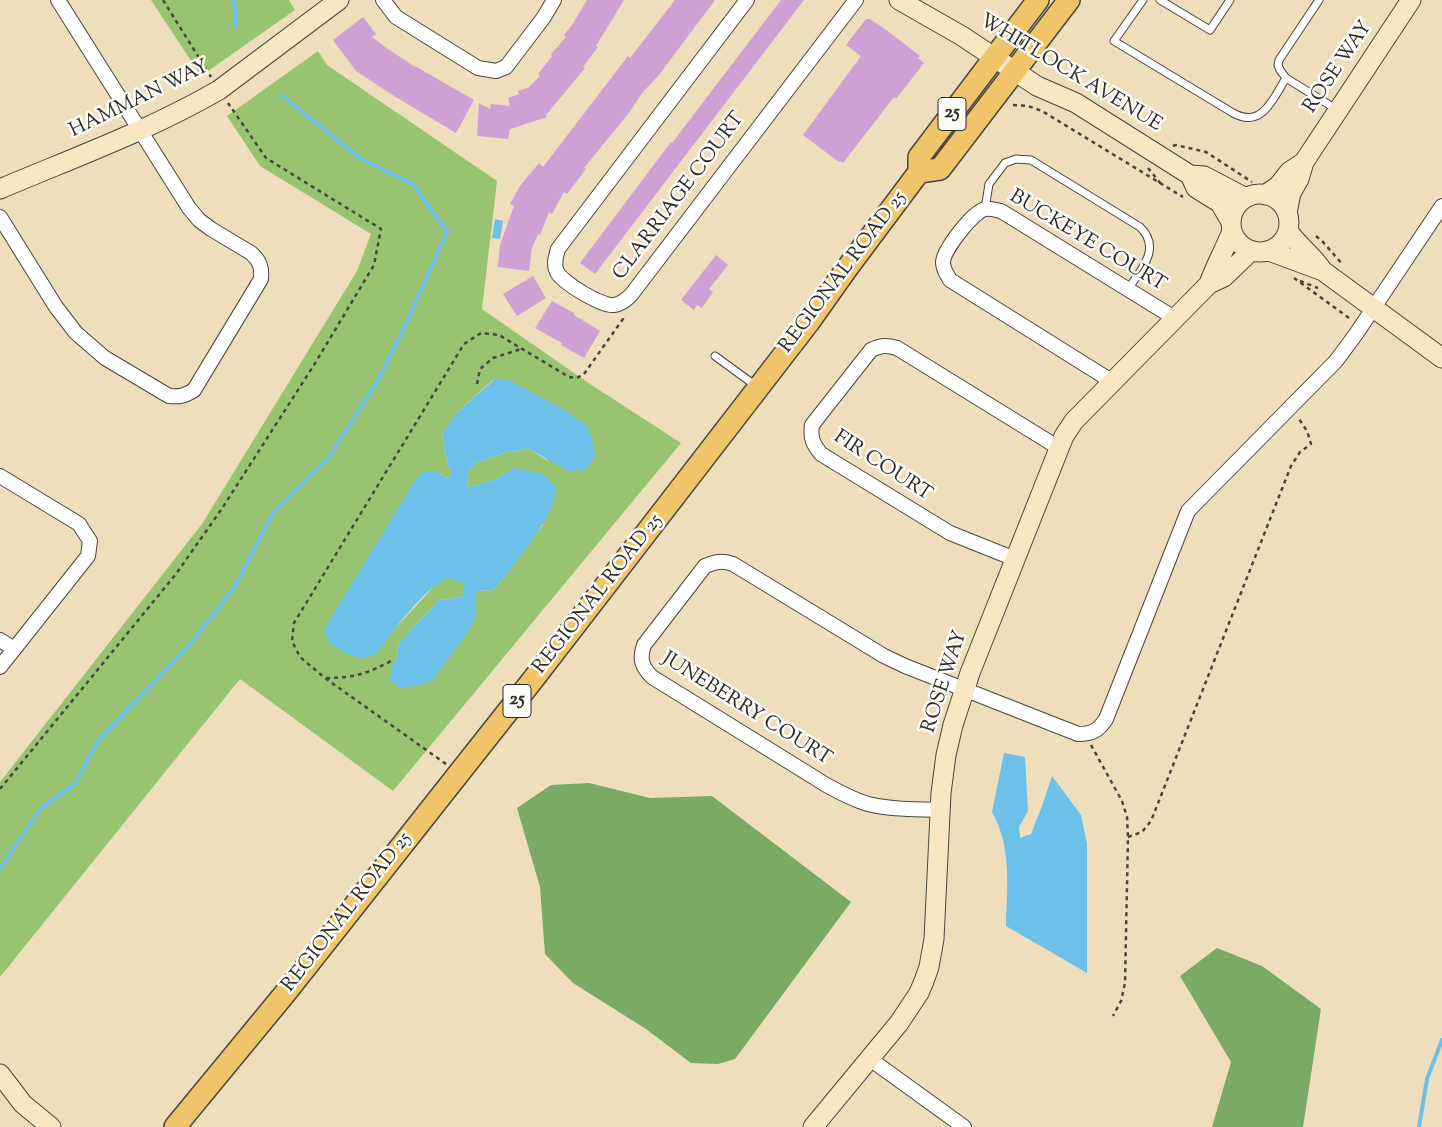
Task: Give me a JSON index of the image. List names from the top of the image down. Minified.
{"streets":{"main road":["25","REGIONAL ROAD 25"],"street":["ROSE WAY","WHITLOCK AVENUE","HAMMAN WAY","CLARRIAGE COURT","BUCKEYE COURT","FIR COURT","JUNEBERRY COURT"]},"crossings":[["ROSE WAY","WHITLOCK AVENUE"],["ROSE WAY","BUCKEYE COURT"],["ROSE WAY","FIR COURT"],["ROSE WAY","JUNEBERRY COURT"],["WHITLOCK AVENUE","REGIONAL ROAD 25"]]}
